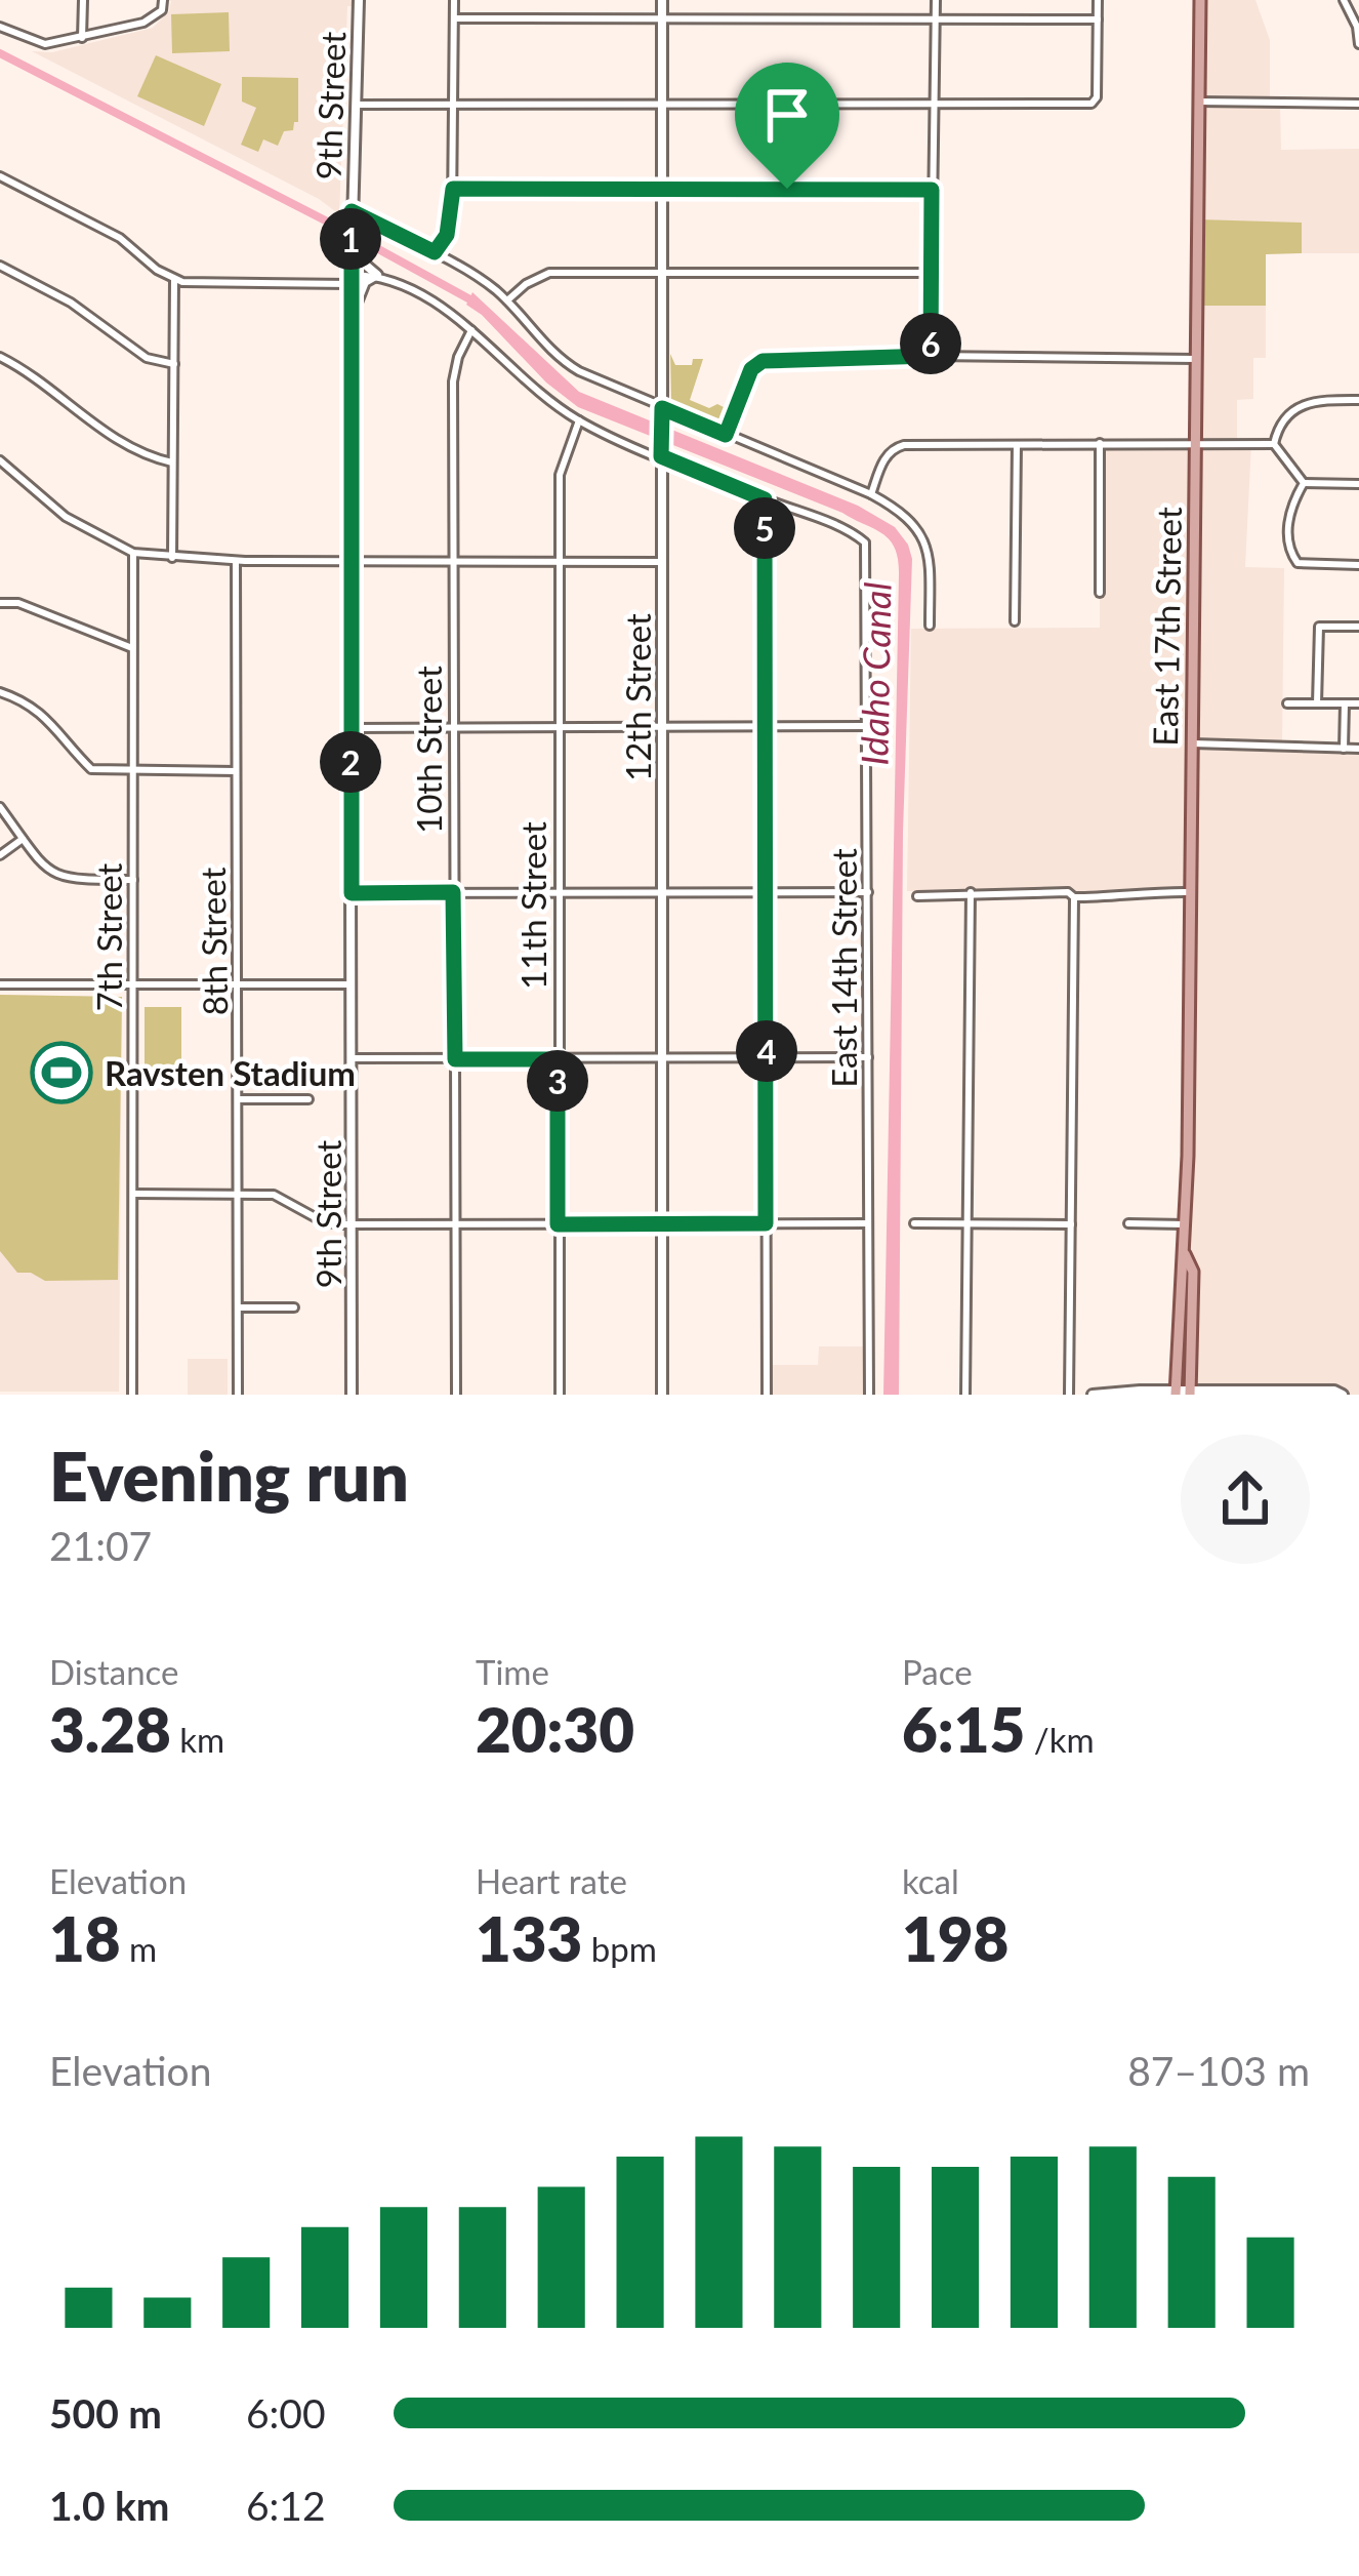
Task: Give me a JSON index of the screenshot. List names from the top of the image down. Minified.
{"streets":{"main road":["East 17th Street"],"street":["9th Street","12th Street","10th Street","11th Street","7th Street","8th Street","East 14th Street"]},"water":["Idaho Canal"],"places":{"sports":["Ravsten Stadium"]},"page":{"pins":["1","6","5","2","4","3"],"heading":["Evening run","21:07"],"stats":[["Distance","3.28 km"],["Time","20:30"],["Pace","6:15 /km"],["Elevation","18 m"],["Heart rate","133 bpm"],["kcal","198"]],"chart":["Elevation","87–103 m"],"list":[{"name":"500 m","note":"6:00"},{"name":"1.0 km","note":"6:12"}]}}
